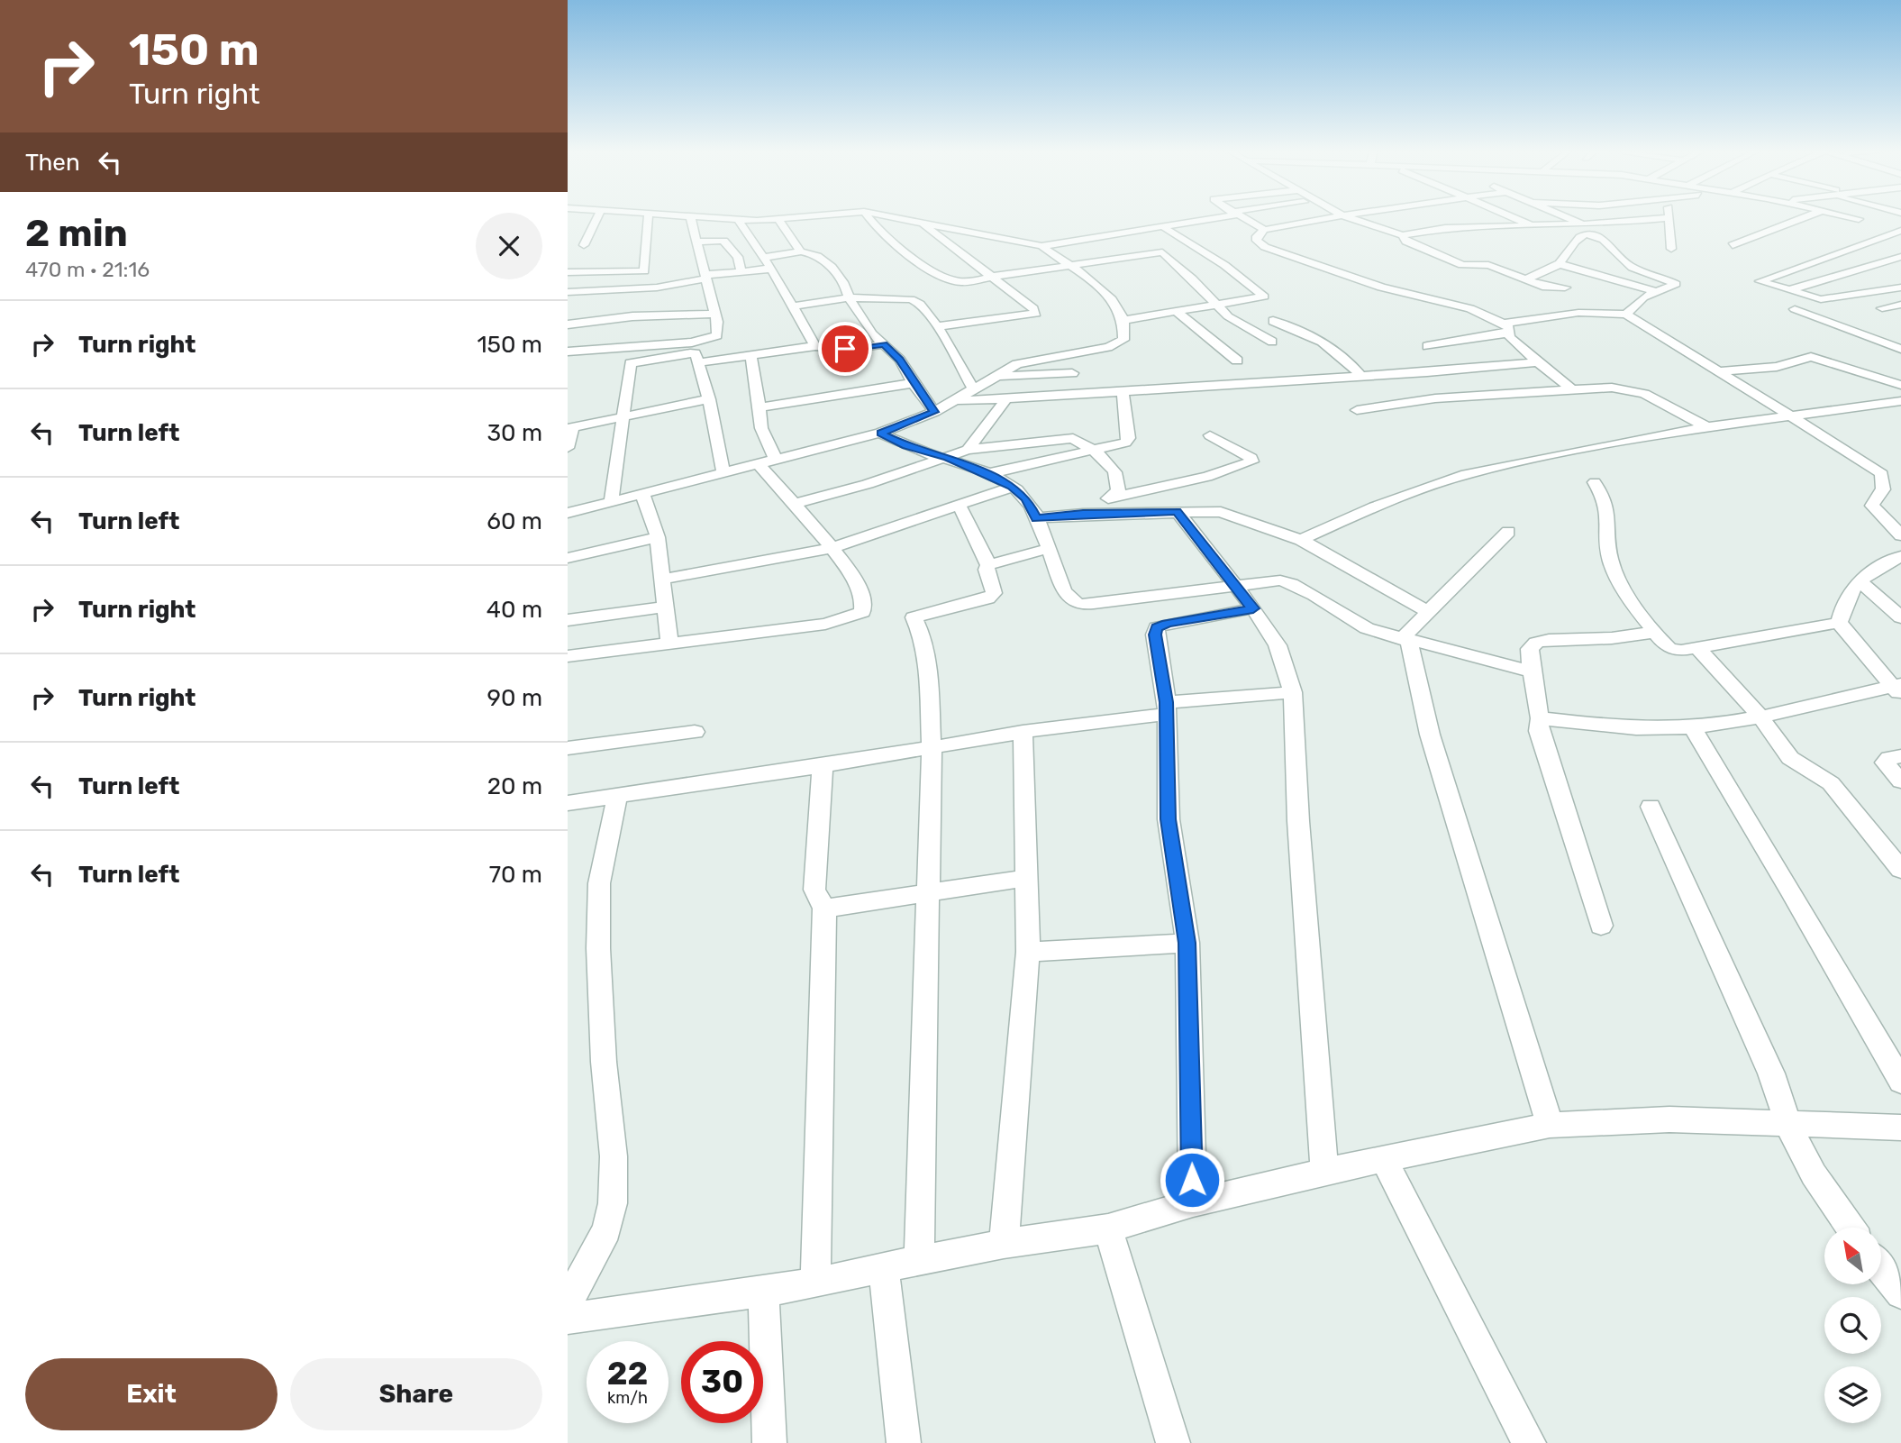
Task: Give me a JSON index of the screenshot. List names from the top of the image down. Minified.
{"north":"top left","page":{"turn":["150 m","Turn right"],"then":"Then","heading":["2 min","470 m · 21:16"],"list":[{"name":"Turn right","value":"150 m"},{"name":"Turn left","value":"30 m"},{"name":"Turn left","value":"60 m"},{"name":"Turn right","value":"40 m"},{"name":"Turn right","value":"90 m"},{"name":"Turn left","value":"20 m"},{"name":"Turn left","value":"70 m"}],"speed":"22 km/h","limit":"30","buttons":["Exit","Share"]}}
